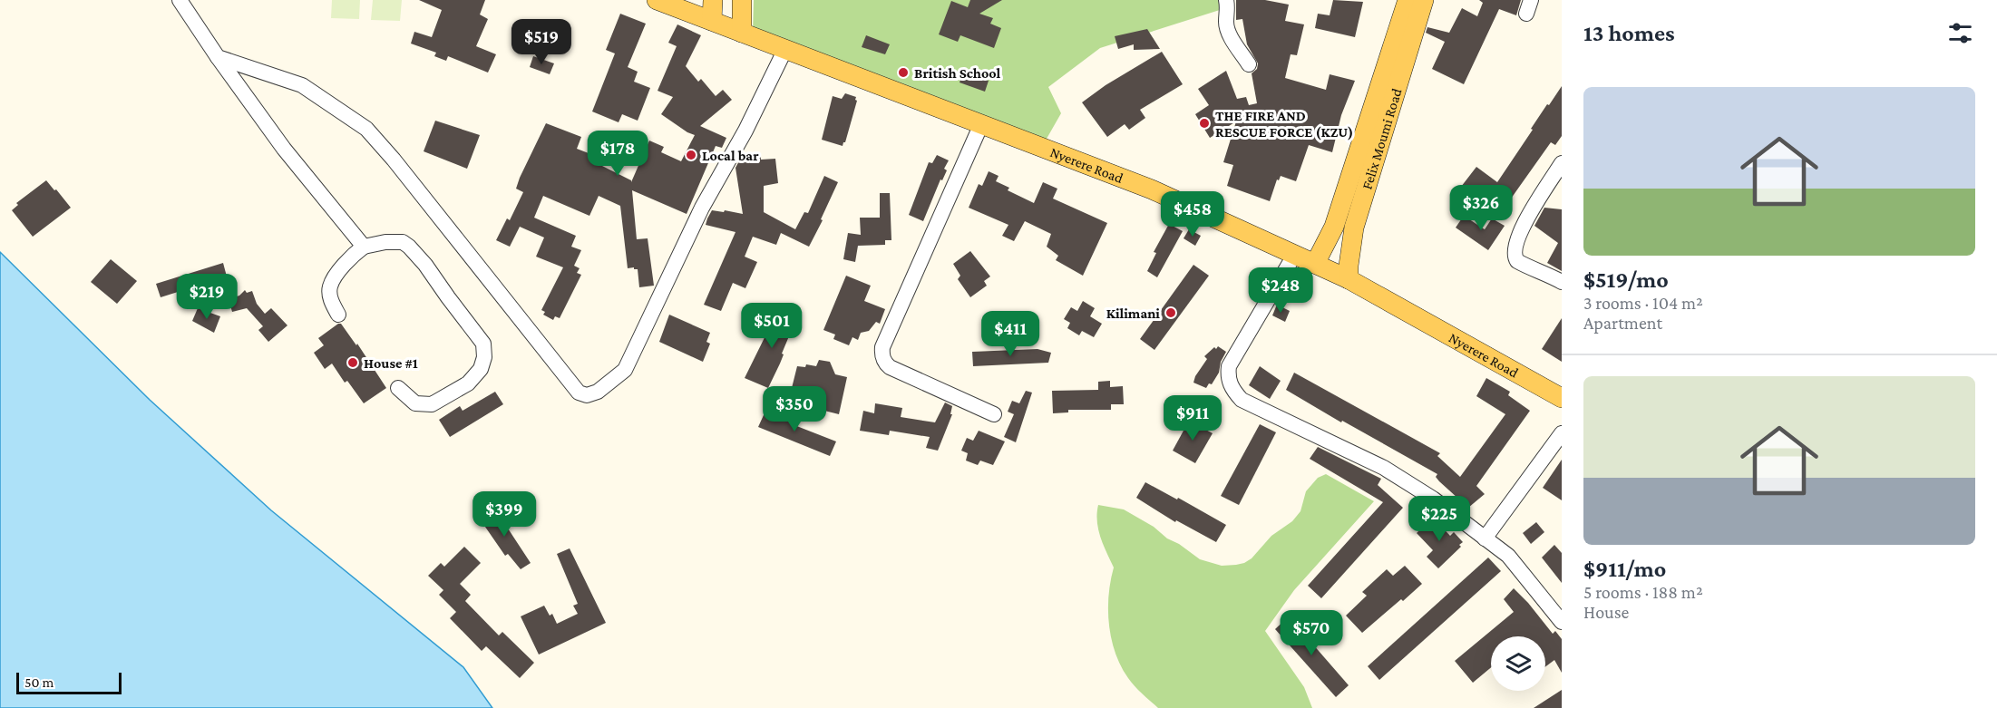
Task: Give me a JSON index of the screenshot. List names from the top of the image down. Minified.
{"streets":{"main road":["Felix Moumi Road","Nyerere Road"]},"crossings":[["Felix Moumi Road","Nyerere Road"]],"places":["British School","THE FIRE AND RESCUE FORCE (KZU)","Local bar","Kilimani","House #1"],"scale_bar":"50 m","page":{"heading":"13 homes","price":["$519","$178","$326","$458","$248","$219","$501","$411","$350","$911","$399","$225","$570"],"list":[{"name":"$519/mo","note":"3 rooms · 104 m² · Apartment"},{"name":"$911/mo","note":"5 rooms · 188 m² · House"}],"scale":"50 m"}}
